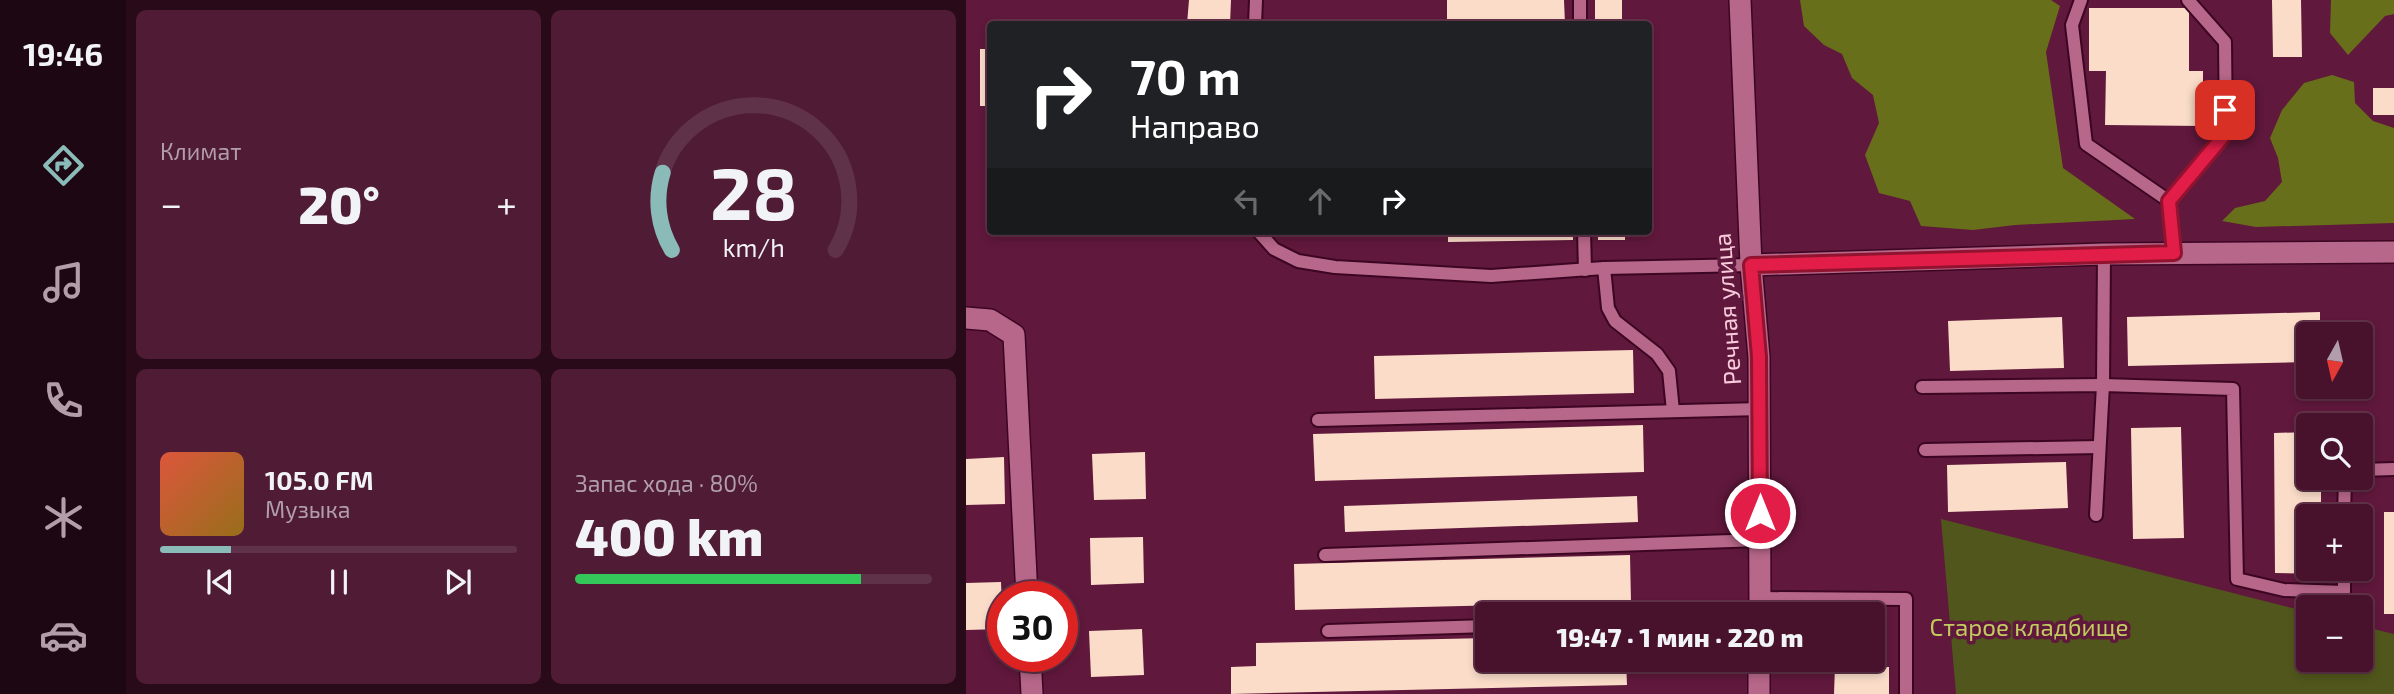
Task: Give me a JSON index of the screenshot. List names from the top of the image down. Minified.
{"streets":{"street":["Речная улица"]},"parks":["Старое кладбище"],"north":"bottom","page":{"tabs":"19:46","tile":["Климат",["Запас хода · 80%","400 km"]],"turn":["70 m","Направо"],"heat":["−","20°","+"],"map_buttons":["+","−"],"song":["105.0 FM","Музыка"],"limit":"30","trip":"19:47 · 1 мин · 220 m","gauge":["28","km/h"]}}
